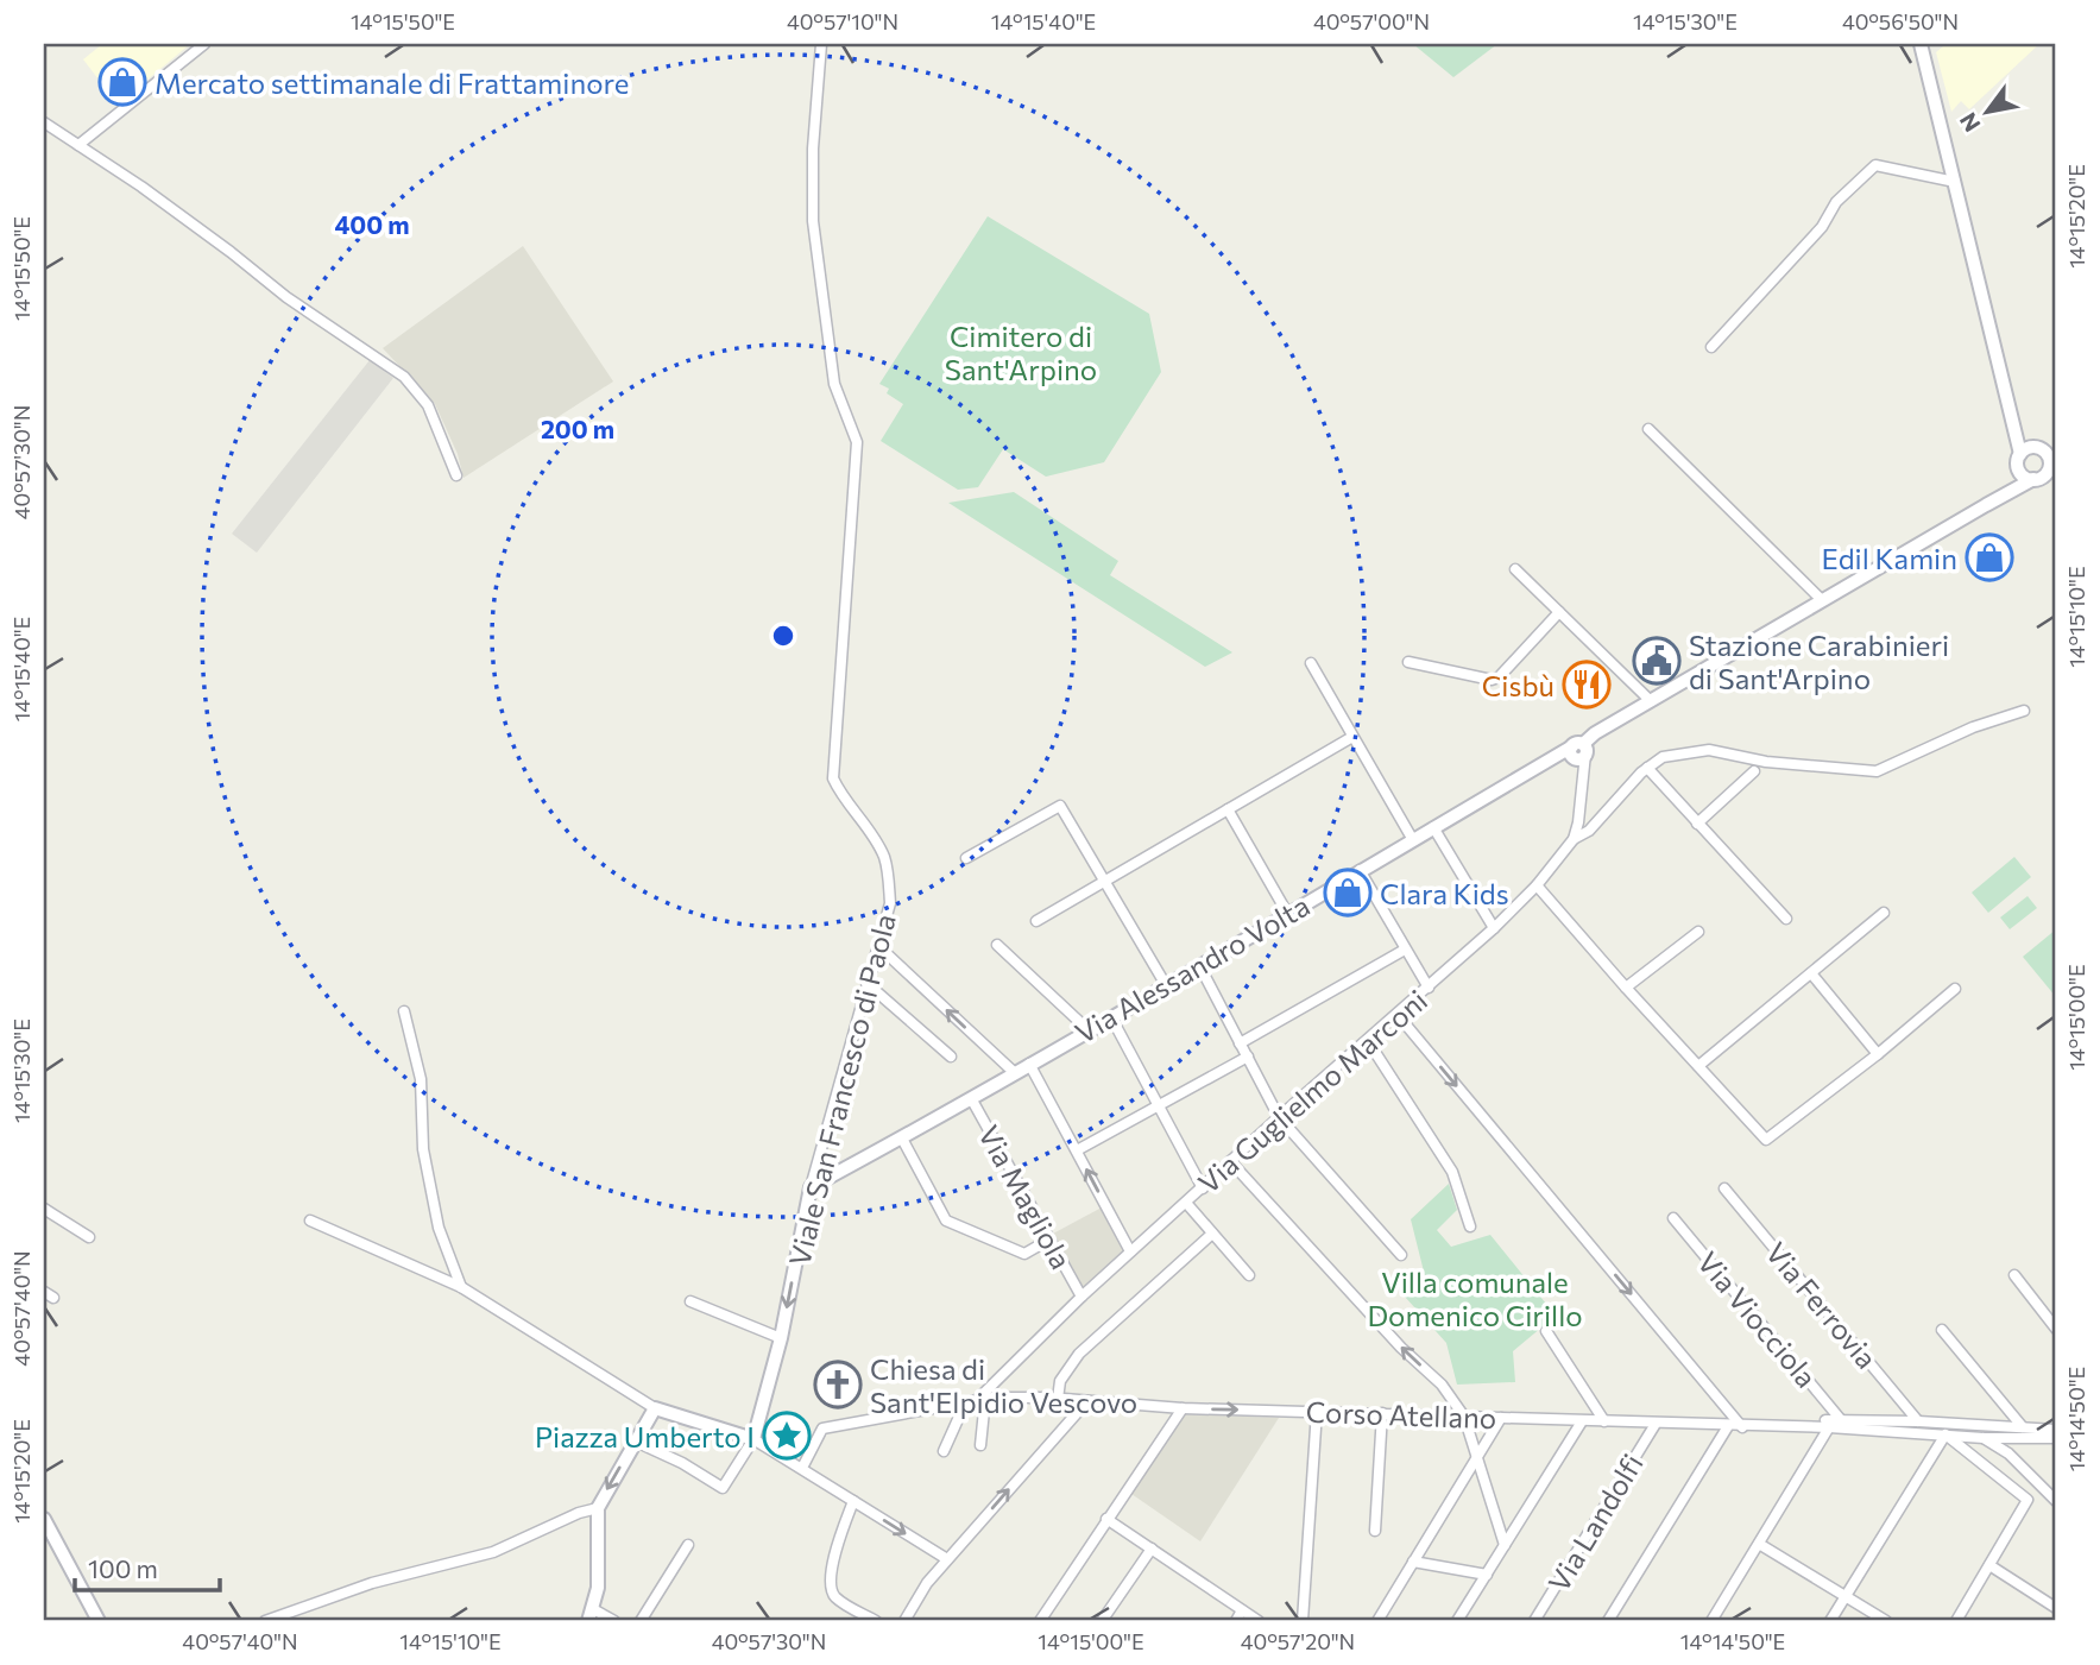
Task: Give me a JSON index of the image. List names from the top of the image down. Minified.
{"streets":{"street":["Via Alessandro Volta","Viale San Francesco di Paola","Via Guglielmo Marconi","Via Magliola","Via Ferrovia","Via Viocciola","Corso Atellano","Via Landolfi"]},"crossings":[["Via Alessandro Volta","Viale San Francesco di Paola"],["Via Alessandro Volta","Via Guglielmo Marconi"],["Via Alessandro Volta","Via Magliola"],["Via Guglielmo Marconi","Via Magliola"],["Via Guglielmo Marconi","Corso Atellano"],["Corso Atellano","Via Landolfi"]],"parks":["Cimitero di Sant'Arpino","Villa comunale Domenico Cirillo"],"places":{"shop":["Mercato settimanale di Frattaminore","Edil Kamin","Clara Kids"],"public building":["Stazione Carabinieri di Sant'Arpino"],"restaurant":["Cisbù"],"church":["Chiesa di Sant'Elpidio Vescovo"],"place":["Piazza Umberto I"]},"scale_bar":"100 m","north":"bottom left","coordinates":["14°15'50\"E","40°57'10\"N","14°15'40\"E","40°57'00\"N","14°15'30\"E","40°56'50\"N","14°15'20\"E","40°57'30\"N","14°15'10\"E","14°15'00\"E","40°57'40\"N","14°14'50\"E","40°57'20\"N"],"rings":["400 m","200 m"]}
